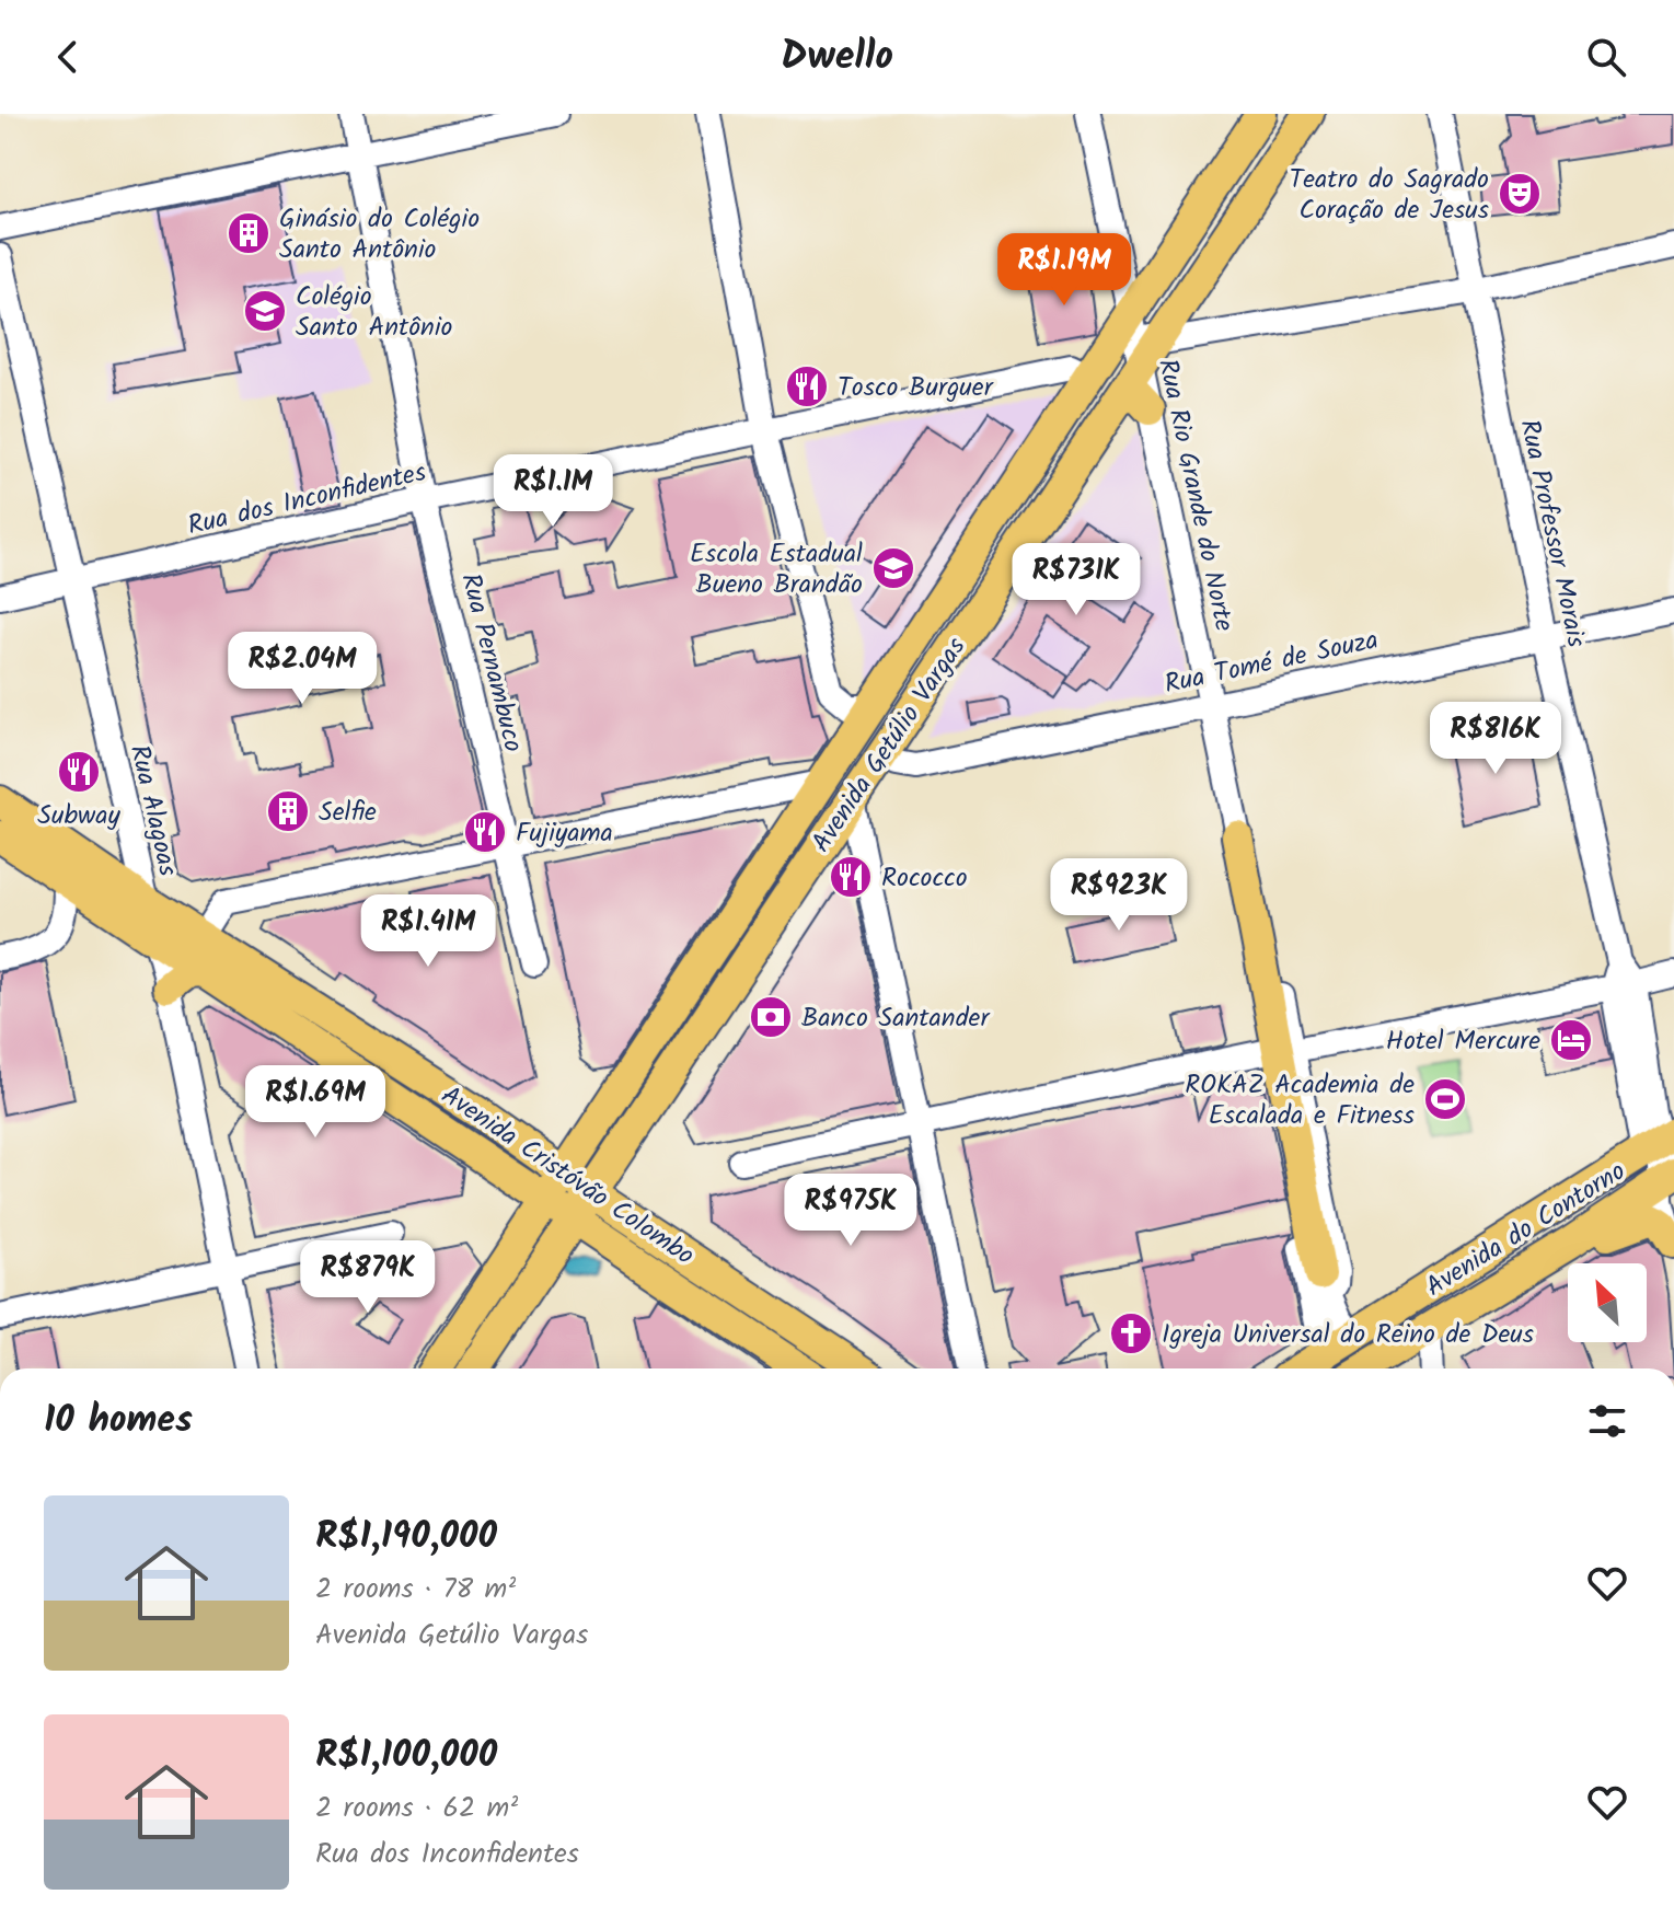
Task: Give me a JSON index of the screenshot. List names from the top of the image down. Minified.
{"streets":{"main road":["Avenida Getúlio Vargas","Avenida Cristóvão Colombo","Avenida do Contorno"],"street":["Rua Rio Grande do Norte","Rua dos Inconfidentes","Rua Professor Morais","Rua Tomé de Souza","Rua Pernambuco","Rua Alagoas"]},"crossings":[["Rua Rio Grande do Norte","Rua Tomé de Souza"],["Rua Rio Grande do Norte","Avenida Getúlio Vargas"],["Rua Rio Grande do Norte","Avenida do Contorno"],["Rua dos Inconfidentes","Rua Pernambuco"],["Rua dos Inconfidentes","Avenida Getúlio Vargas"],["Rua dos Inconfidentes","Rua Alagoas"],["Rua Professor Morais","Rua Tomé de Souza"],["Rua Professor Morais","Avenida do Contorno"],["Rua Tomé de Souza","Avenida Getúlio Vargas"],["Avenida Getúlio Vargas","Avenida Cristóvão Colombo"],["Rua Alagoas","Avenida Cristóvão Colombo"]],"places":{"theatre":["Teatro do Sagrado Coração de Jesus"],"building":["Ginásio do Colégio Santo Antônio","Selfie"],"school or university":["Colégio Santo Antônio","Escola Estadual Bueno Brandão"],"restaurant":["Tosco Burguer","Subway","Fujiyama","Rococco"],"bank":["Banco Santander"],"hotel":["Hotel Mercure"],"sports":["ROKAZ Academia de Escalada e Fitness"],"church":["Igreja Universal do Reino de Deus"]},"north":"top left","page":{"header":"Dwello","price":["R$1.19M","R$1.1M","R$731K","R$2.04M","R$816K","R$923K","R$1.41M","R$1.69M","R$975K","R$879K"],"heading":"10 homes","list":[{"name":"R$1,190,000","note":"2 rooms · 78 m² · Avenida Getúlio Vargas"},{"name":"R$1,100,000","note":"2 rooms · 62 m² · Rua dos Inconfidentes"}]}}
